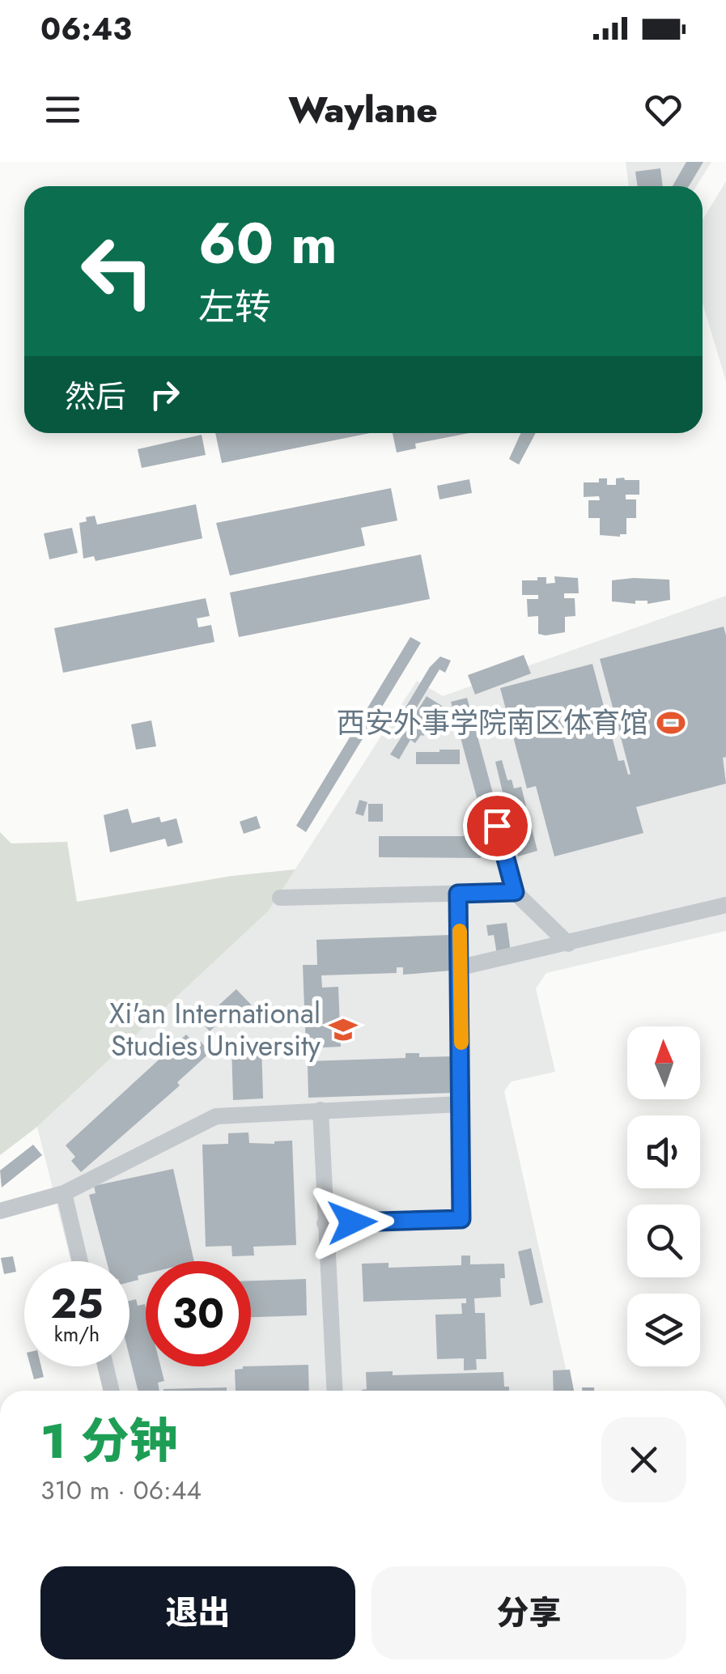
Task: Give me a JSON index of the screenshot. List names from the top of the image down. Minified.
{"places":{"sports":["西安外事学院南区体育馆"],"school or university":["Xi'an International Studies University"]},"north":"top","page":{"status":"06:43","header":"Waylane","turn":["60 m","左转"],"then":"然后","speed":"25 km/h","limit":"30","heading":["1 分钟","310 m · 06:44"],"buttons":["退出","分享"]}}
